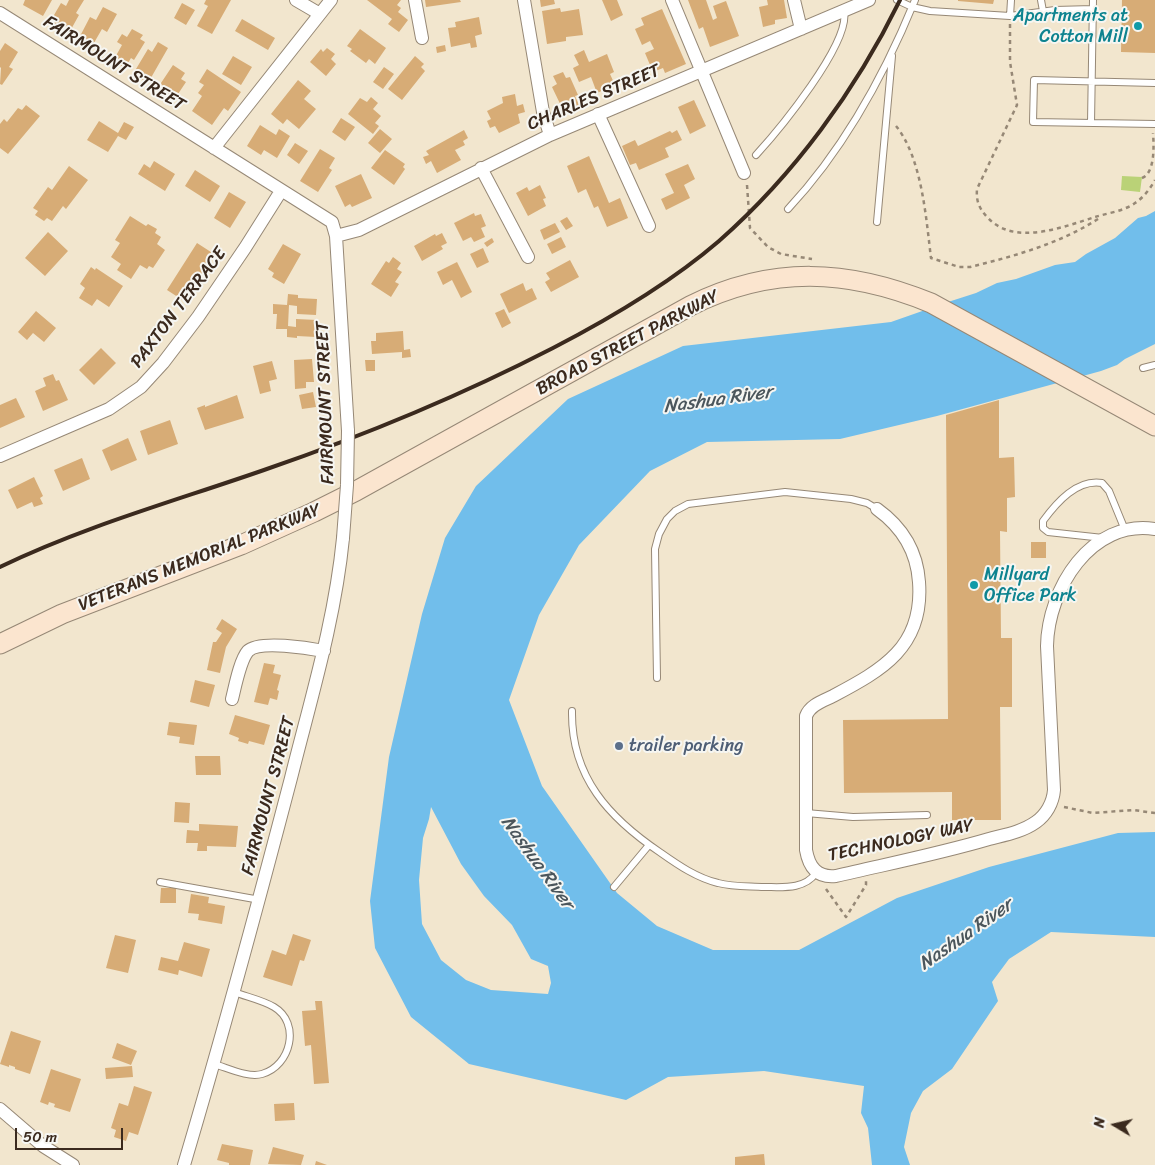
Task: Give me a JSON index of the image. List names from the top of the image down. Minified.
{"streets":{"main road":["BROAD STREET PARKWAY","VETERANS MEMORIAL PARKWAY"],"street":["FAIRMOUNT STREET","CHARLES STREET","PAXTON TERRACE","TECHNOLOGY WAY"]},"crossings":[["FAIRMOUNT STREET","CHARLES STREET"],["FAIRMOUNT STREET","PAXTON TERRACE"],["BROAD STREET PARKWAY","VETERANS MEMORIAL PARKWAY"]],"water":["Nashua River"],"places":["Apartments at Cotton Mill","Millyard Office Park","trailer parking"],"scale_bar":"50 m","north":"left"}
